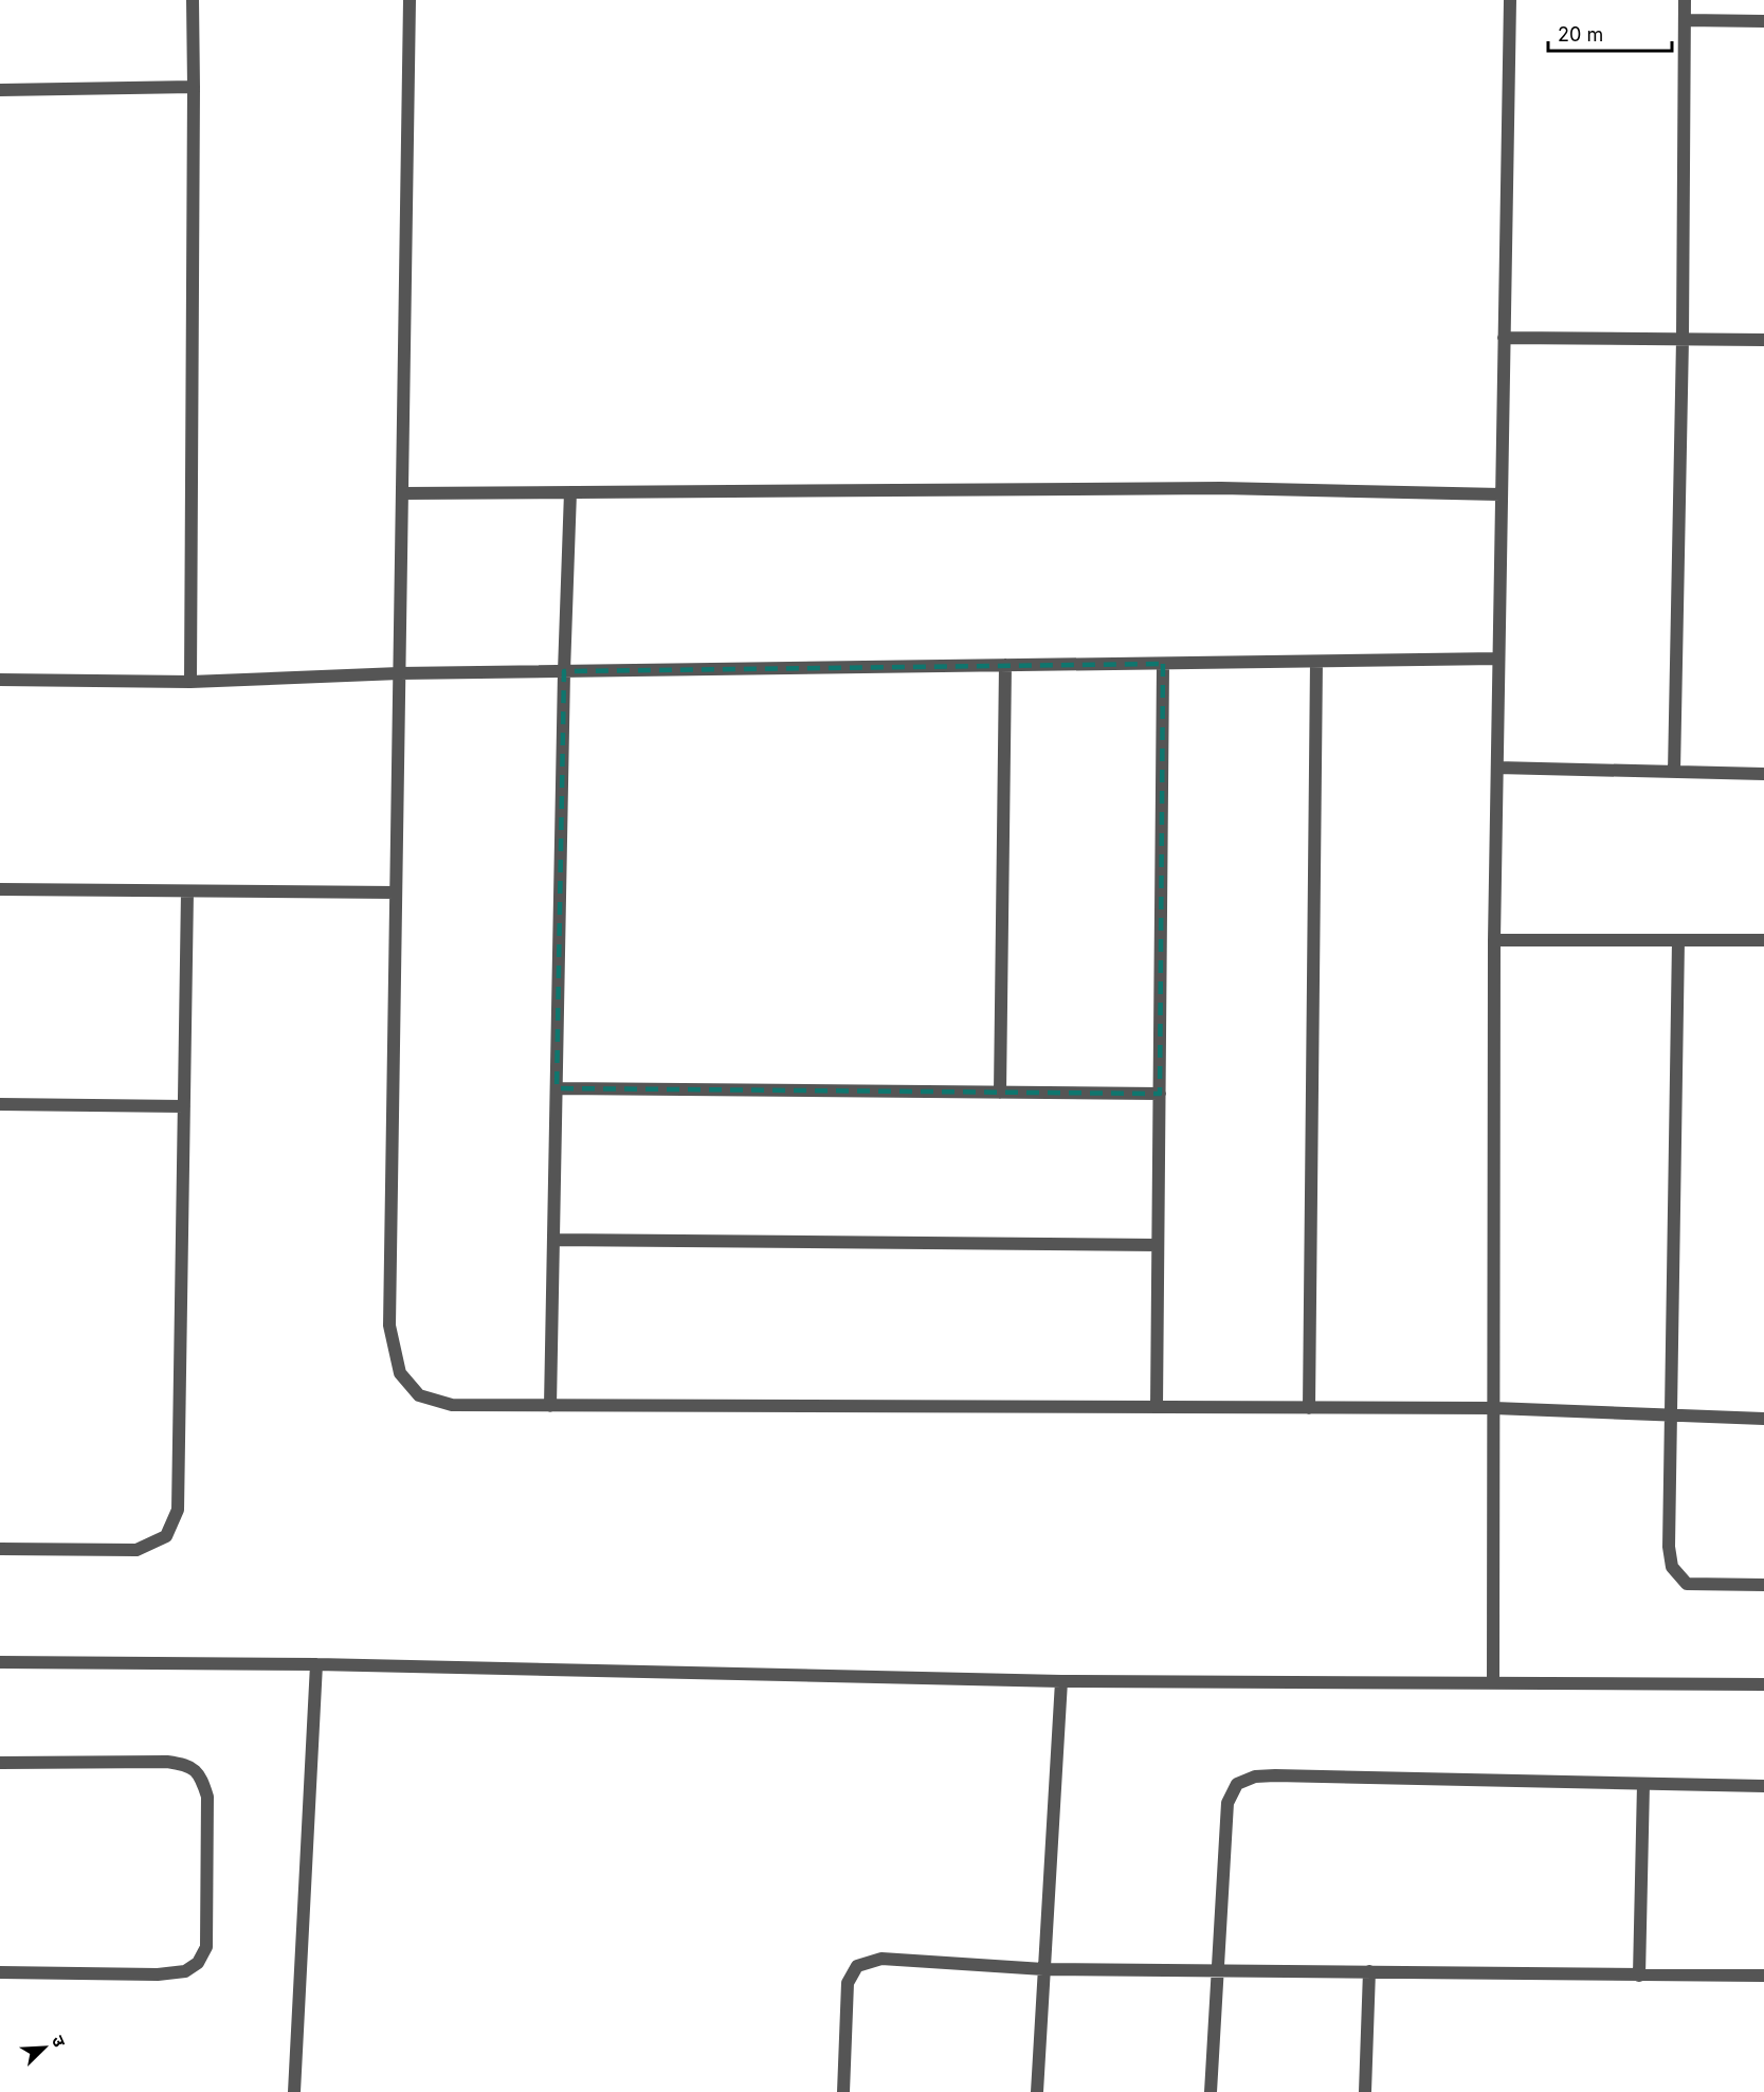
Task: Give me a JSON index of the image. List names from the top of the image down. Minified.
{"scale_bar":"20 m","north":"top right"}
